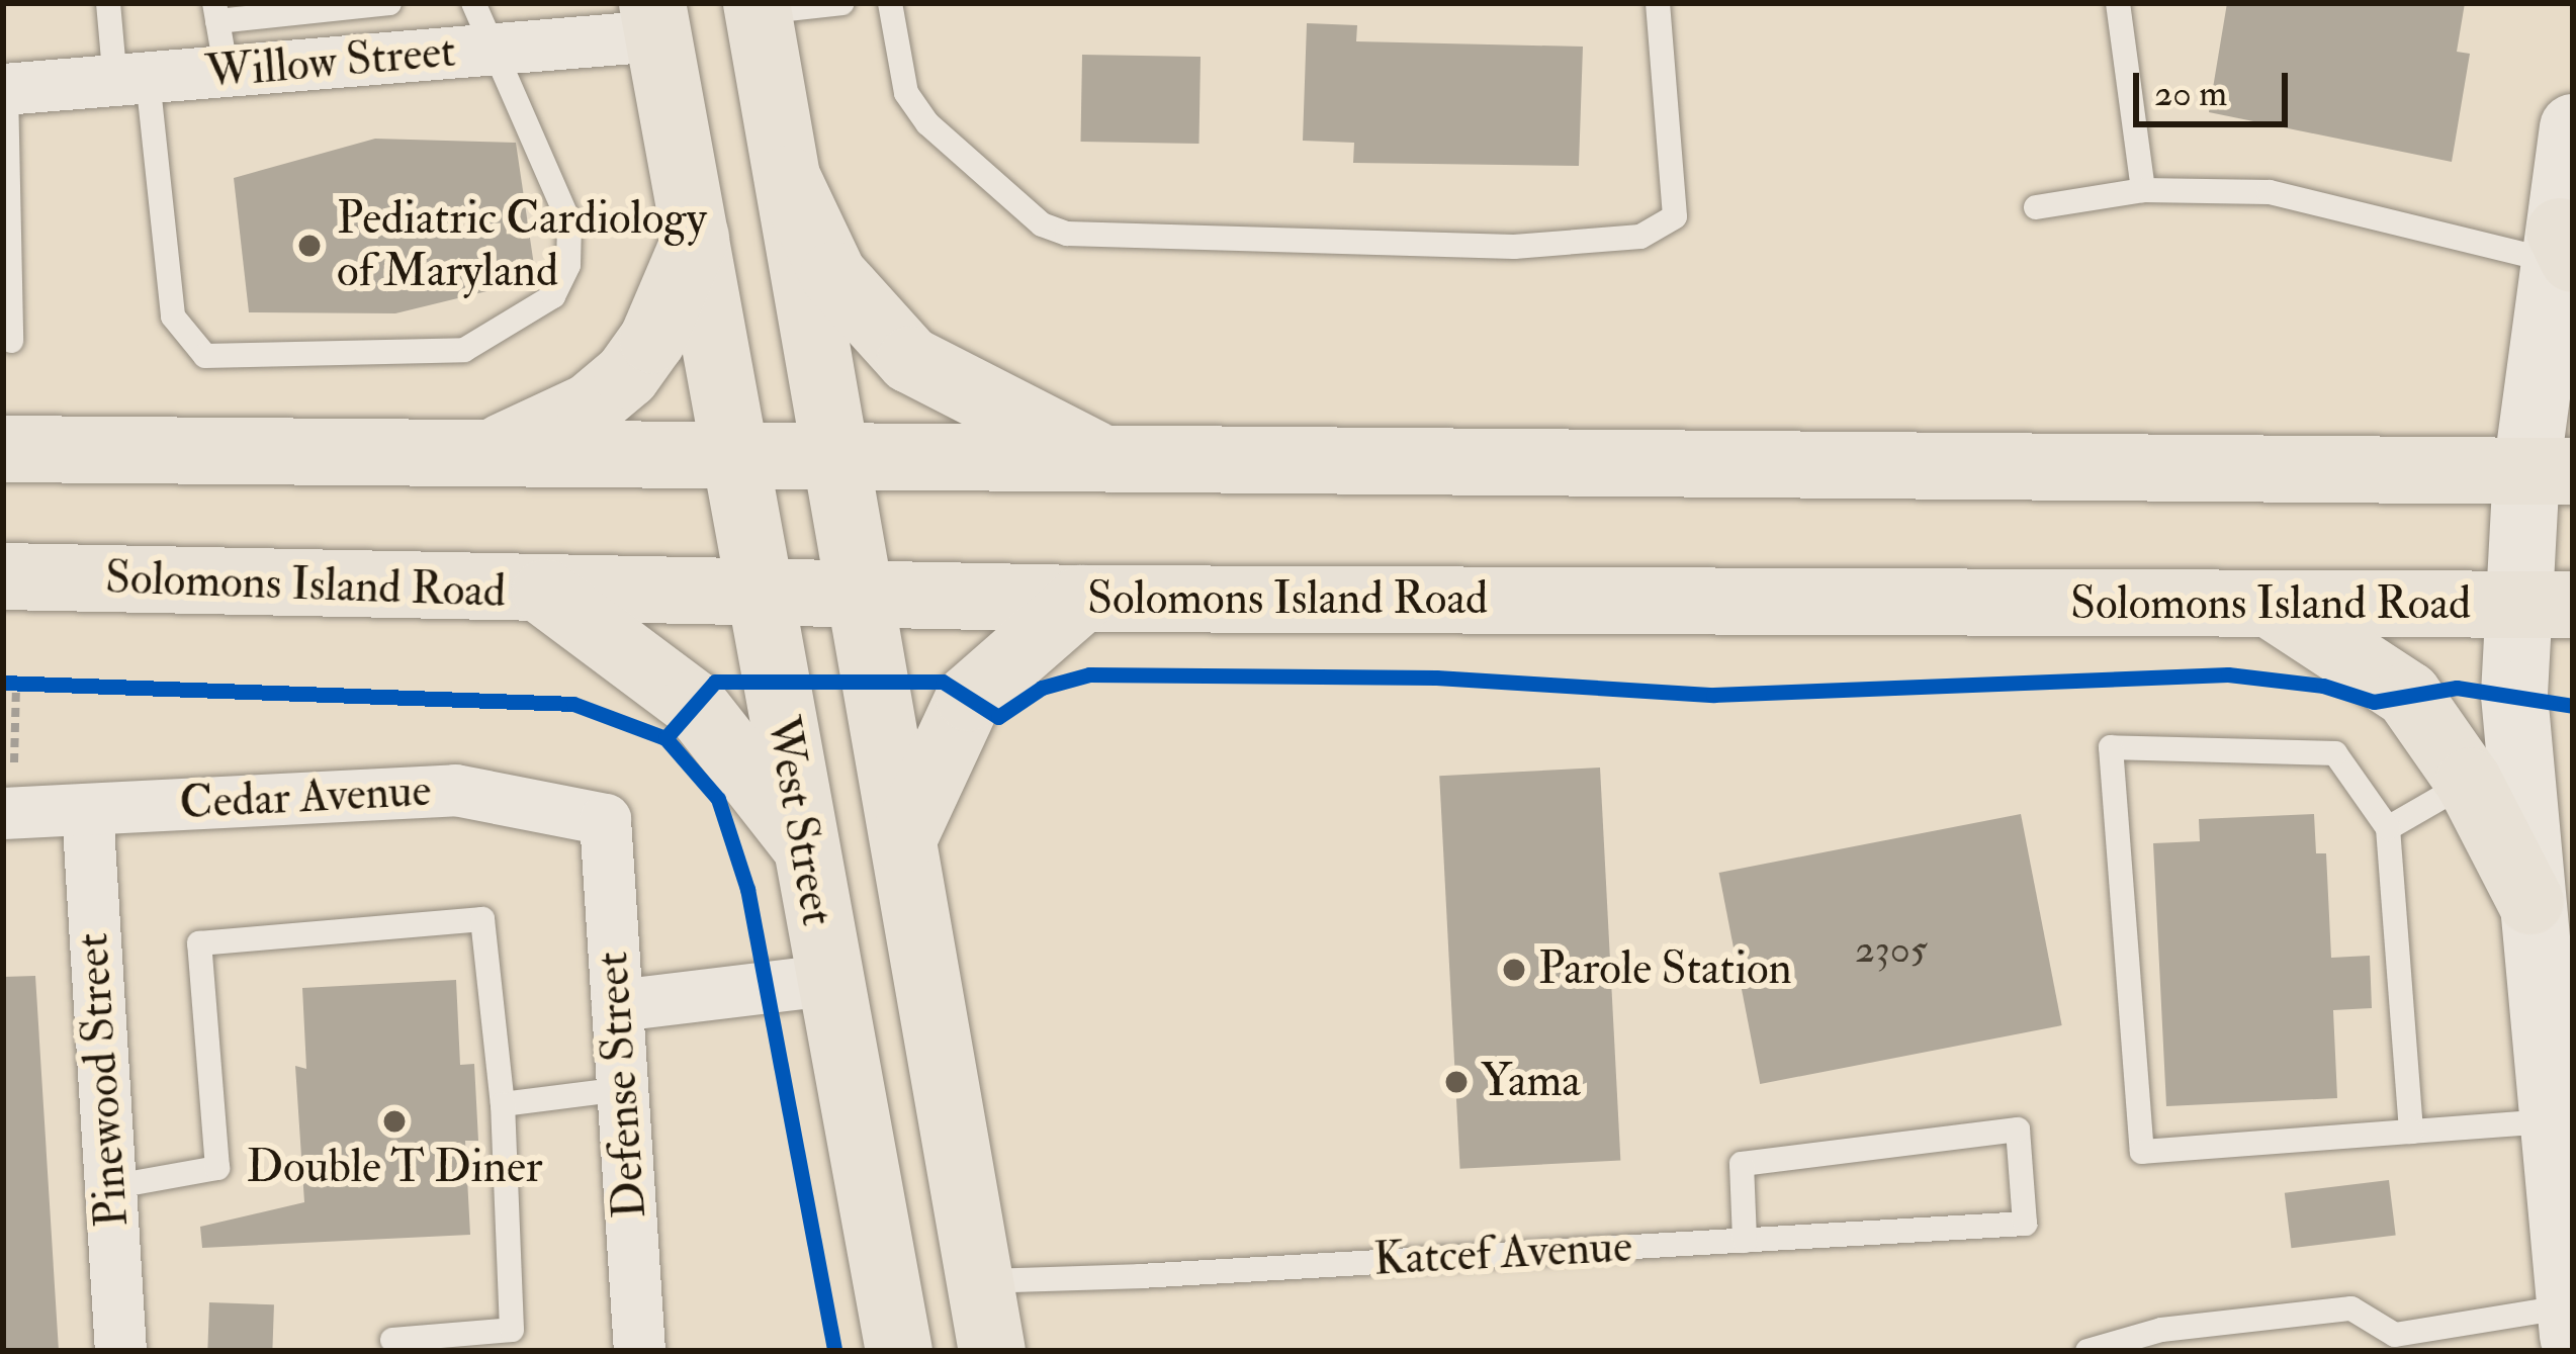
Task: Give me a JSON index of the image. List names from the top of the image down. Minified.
{"streets":{"main road":["Solomons Island Road","West Street"],"street":["Willow Street","Cedar Avenue","Pinewood Street","Defense Street"],"lane":["Katcef Avenue"]},"crossings":[["Willow Street","West Street"],["Solomons Island Road","West Street"],["Cedar Avenue","Pinewood Street"],["Cedar Avenue","Defense Street"]],"places":["Pediatric Cardiology of Maryland","Parole Station","Yama","Double T Diner"],"house_numbers":["2305"],"scale_bar":"20 m"}
